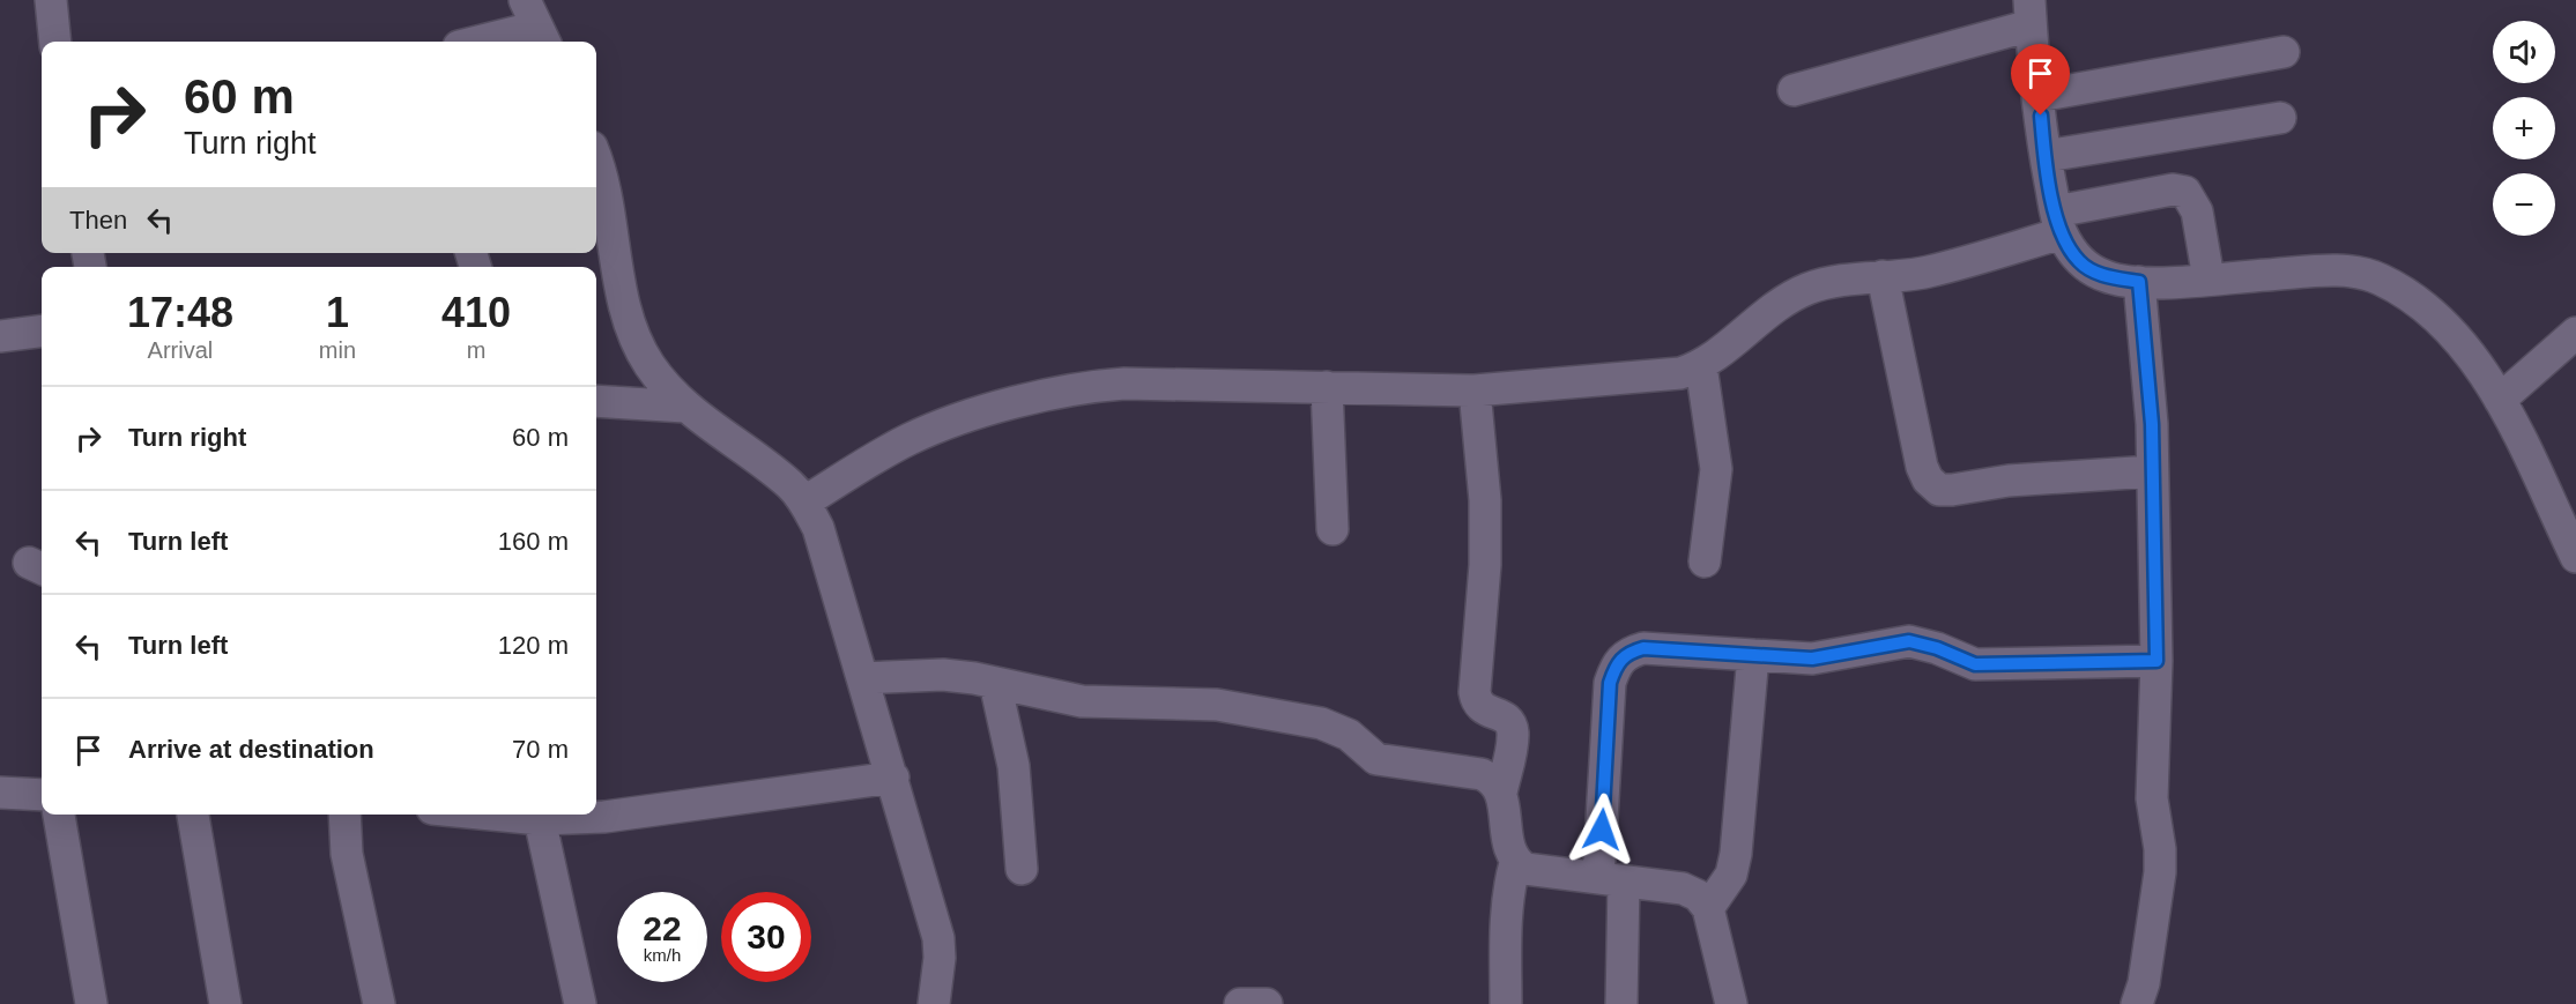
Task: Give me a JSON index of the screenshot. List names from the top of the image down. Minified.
{"page":{"map_buttons":["+","−"],"turn":["60 m","Turn right"],"then":"Then","eta":["17:48","Arrival","1","min","410","m"],"list":[{"name":"Turn right","value":"60 m"},{"name":"Turn left","value":"160 m"},{"name":"Turn left","value":"120 m"},{"name":"Arrive at destination","value":"70 m"}],"speed":"22 km/h","limit":"30"}}
